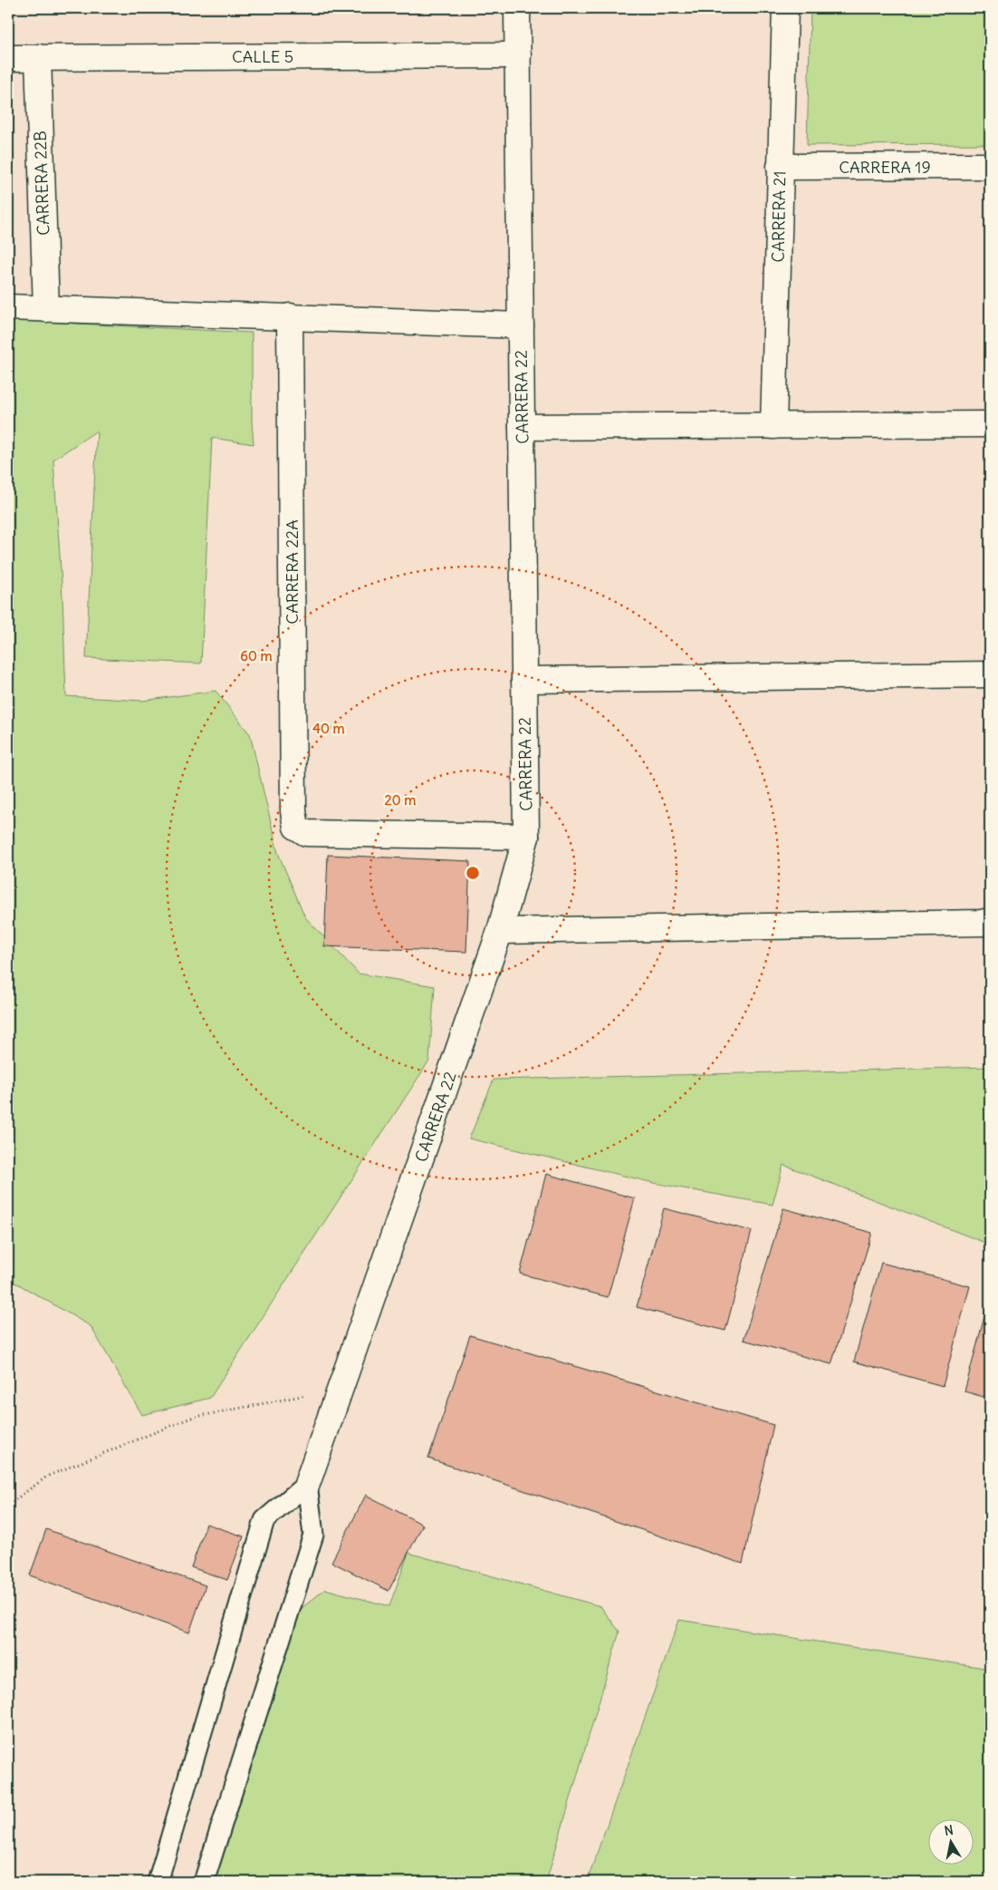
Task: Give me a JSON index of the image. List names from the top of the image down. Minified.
{"streets":{"street":["CALLE 5","CARRERA 19","CARRERA 22B","CARRERA 21","CARRERA 22","CARRERA 22A"]},"crossings":[["CALLE 5","CARRERA 22B"],["CALLE 5","CARRERA 22"],["CARRERA 19","CARRERA 21"],["CARRERA 22","CARRERA 22A"]],"north":"top","rings":["60 m","40 m","20 m"]}
